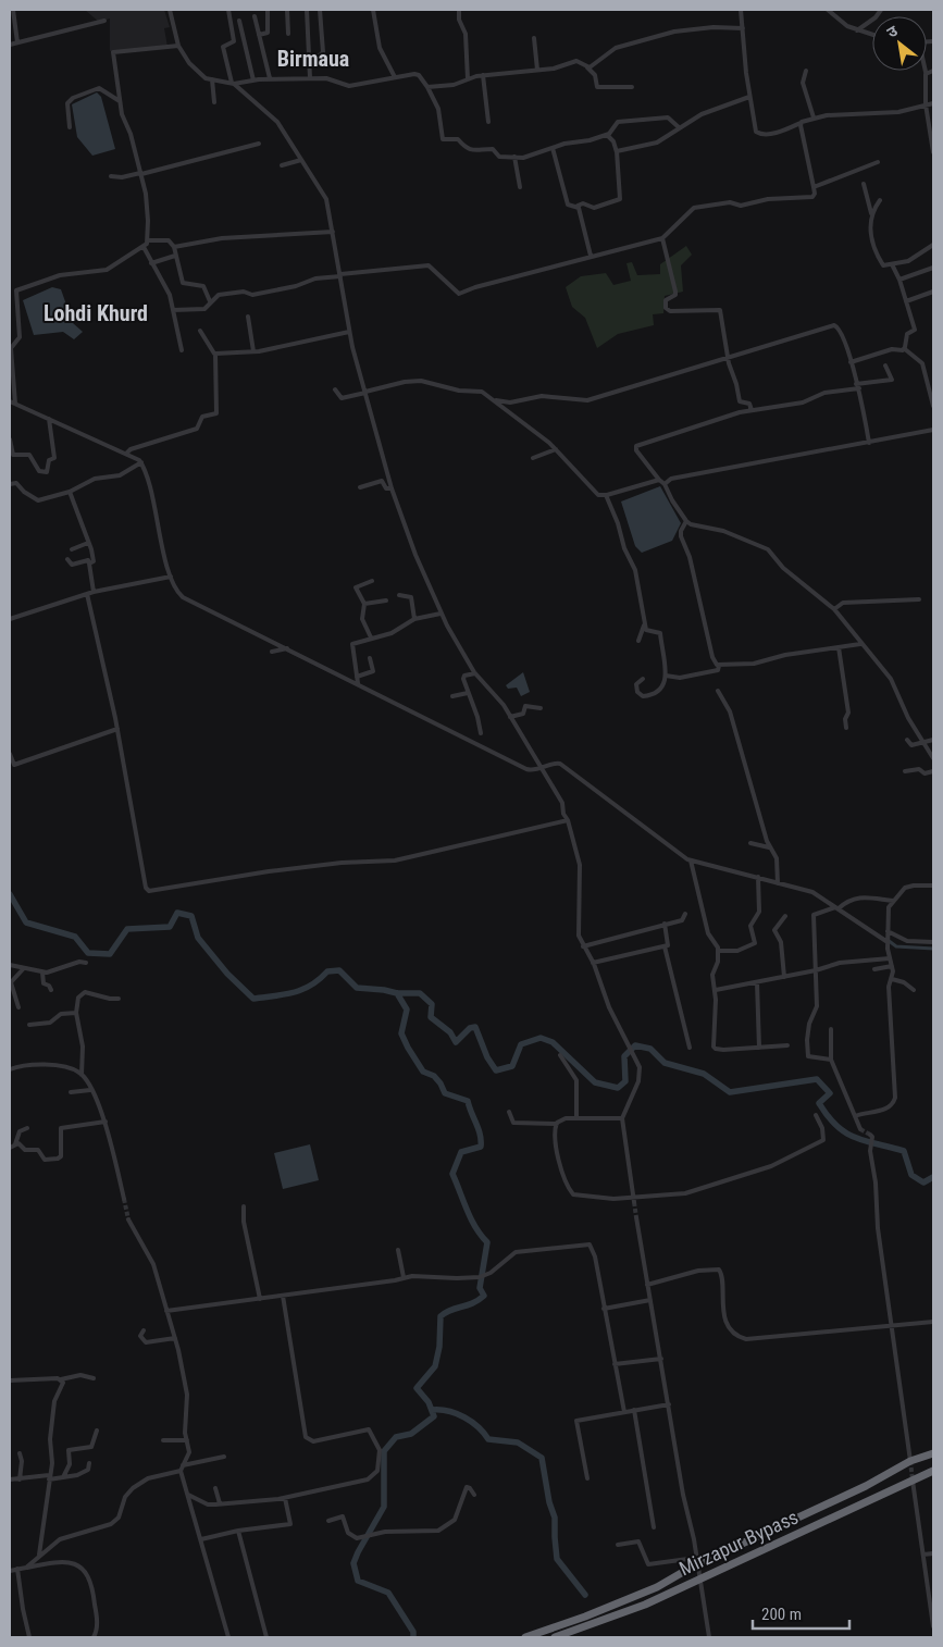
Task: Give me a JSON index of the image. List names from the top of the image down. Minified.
{"streets":{"highway":["Mirzapur Bypass"]},"districts":["Birmaua","Lohdi Khurd"],"scale_bar":"200 m","north":"top left"}
